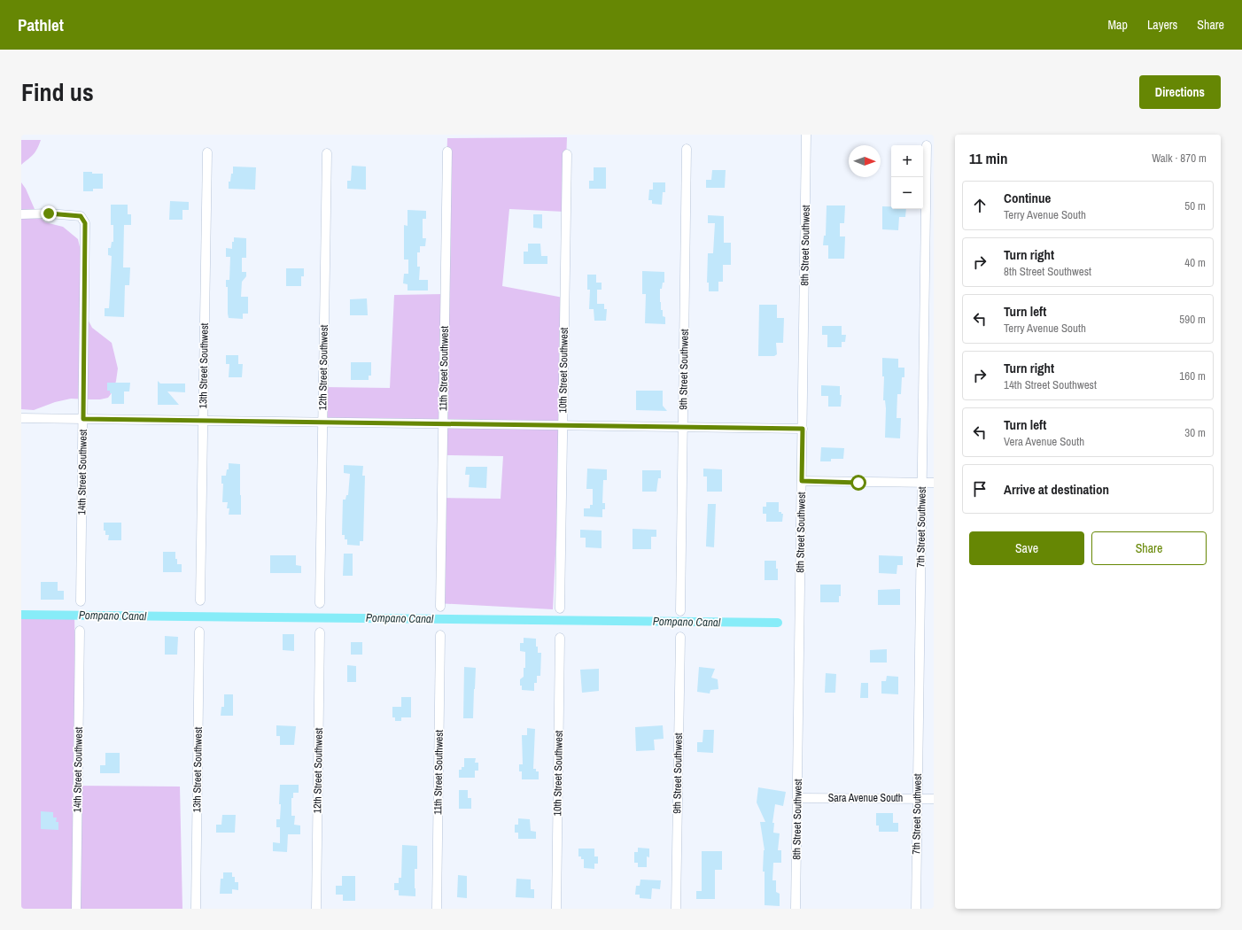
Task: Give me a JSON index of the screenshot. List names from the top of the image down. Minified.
{"streets":{"street":["8th Street Southwest","13th Street Southwest","12th Street Southwest","11th Street Southwest","9th Street Southwest","10th Street Southwest","14th Street Southwest","7th Street Southwest","Sara Avenue South"]},"crossings":[["8th Street Southwest","Sara Avenue South"],["7th Street Southwest","Sara Avenue South"]],"water":["Pompano Canal"],"north":"right","page":{"header":"Pathlet","nav":["Map","Layers","Share"],"title":"Find us","buttons":["Directions",["Save","Share"]],"heading":["11 min","Walk · 870 m"],"map_buttons":["+","−"],"list":[["Continue","Terry Avenue South","50 m"],["Turn right","8th Street Southwest","40 m"],["Turn left","Terry Avenue South","590 m"],["Turn right","14th Street Southwest","160 m"],["Turn left","Vera Avenue South","30 m"],"Arrive at destination"]}}
